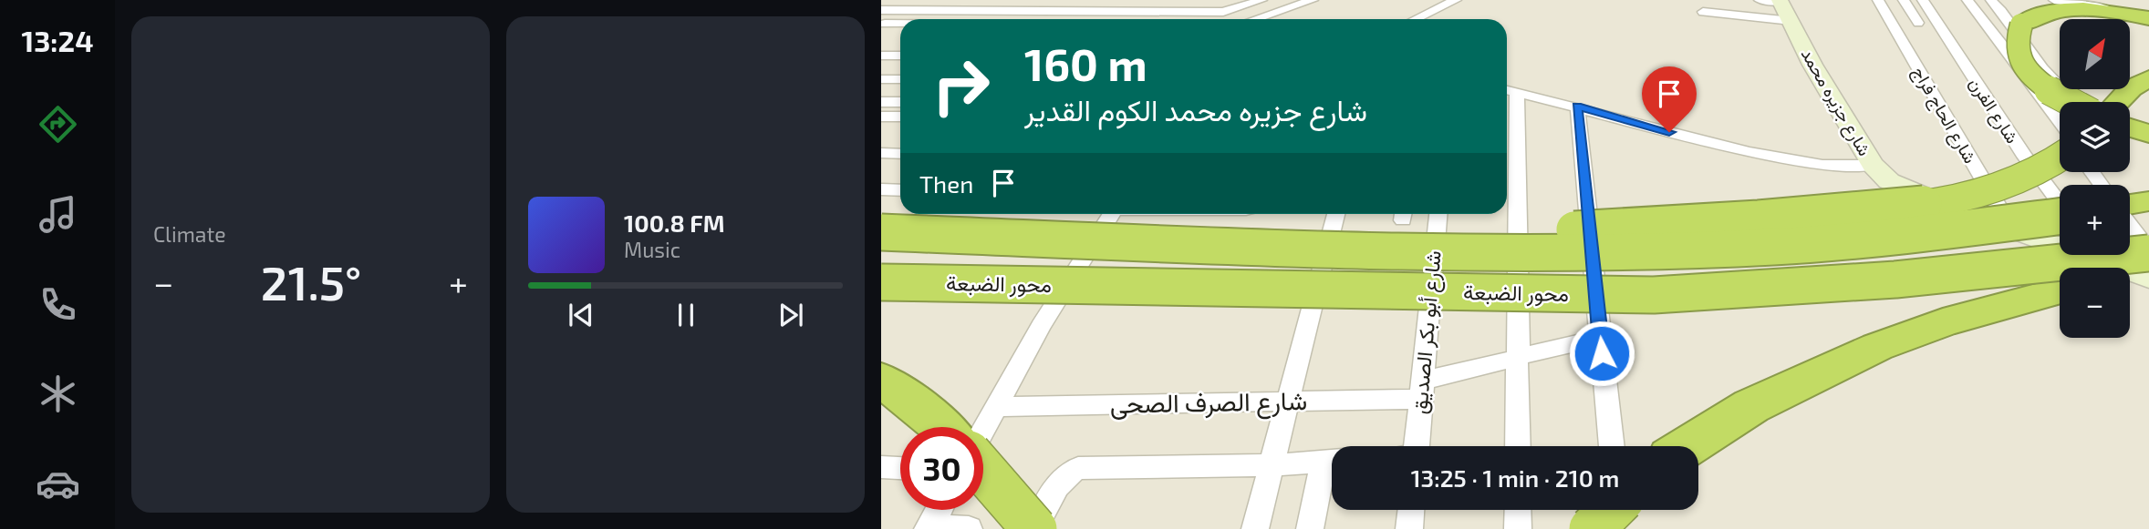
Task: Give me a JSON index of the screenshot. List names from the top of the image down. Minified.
{"streets":{"highway":["محور الضبعة"],"main road":["شارع جزيره محمد"],"street":["شارع الفرن","شارع الحاج فراج","شارع أبو بكر الصديق","شارع الصرف الصحى"]},"crossings":[["شارع جزيره محمد","شارع الحاج فراج"],["شارع أبو بكر الصديق","شارع الصرف الصحى"]],"north":"top right","page":{"tabs":"13:24","tile":"Climate","map_buttons":["+","−"],"turn":["160 m","شارع جزيره محمد الكوم القدير"],"then":"Then","song":["100.8 FM","Music"],"heat":["−","21.5°","+"],"limit":"30","trip":"13:25 · 1 min · 210 m"}}
